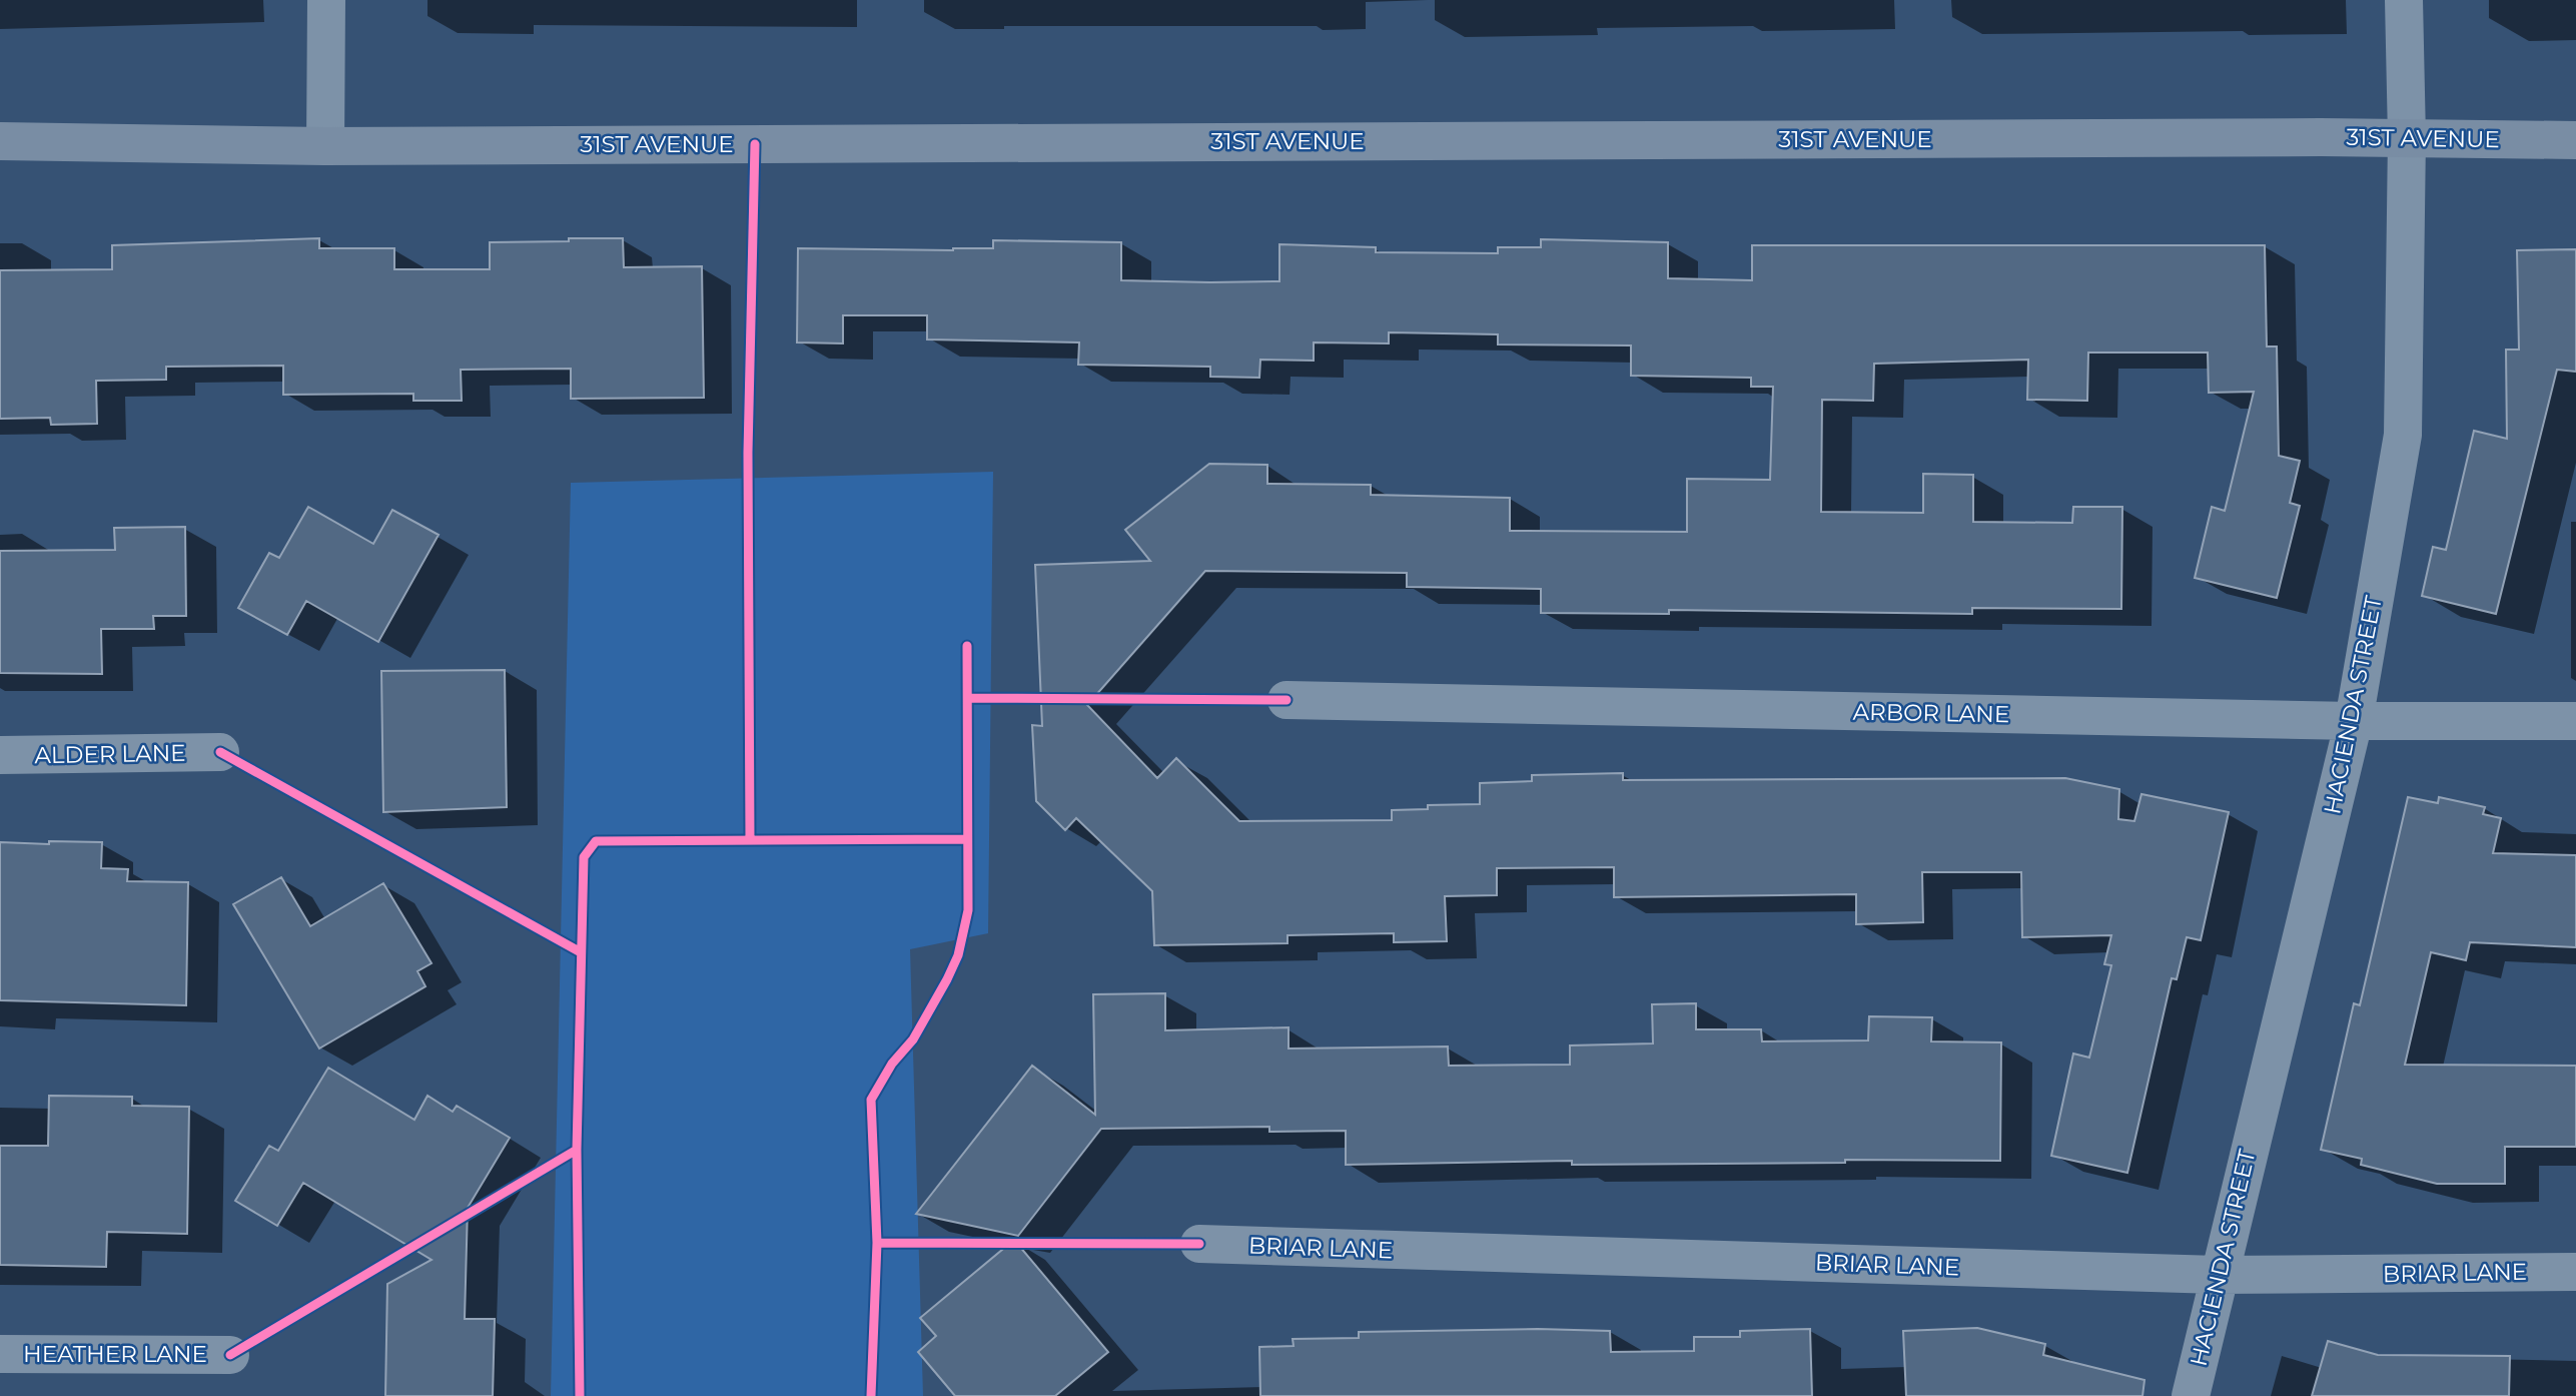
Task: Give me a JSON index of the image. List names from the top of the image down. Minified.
{"streets":{"street":["31ST AVENUE","HACIENDA STREET","ARBOR LANE","ALDER LANE","BRIAR LANE","HEATHER LANE"]},"crossings":[["31ST AVENUE","HACIENDA STREET"],["HACIENDA STREET","ARBOR LANE"],["HACIENDA STREET","BRIAR LANE"]]}
